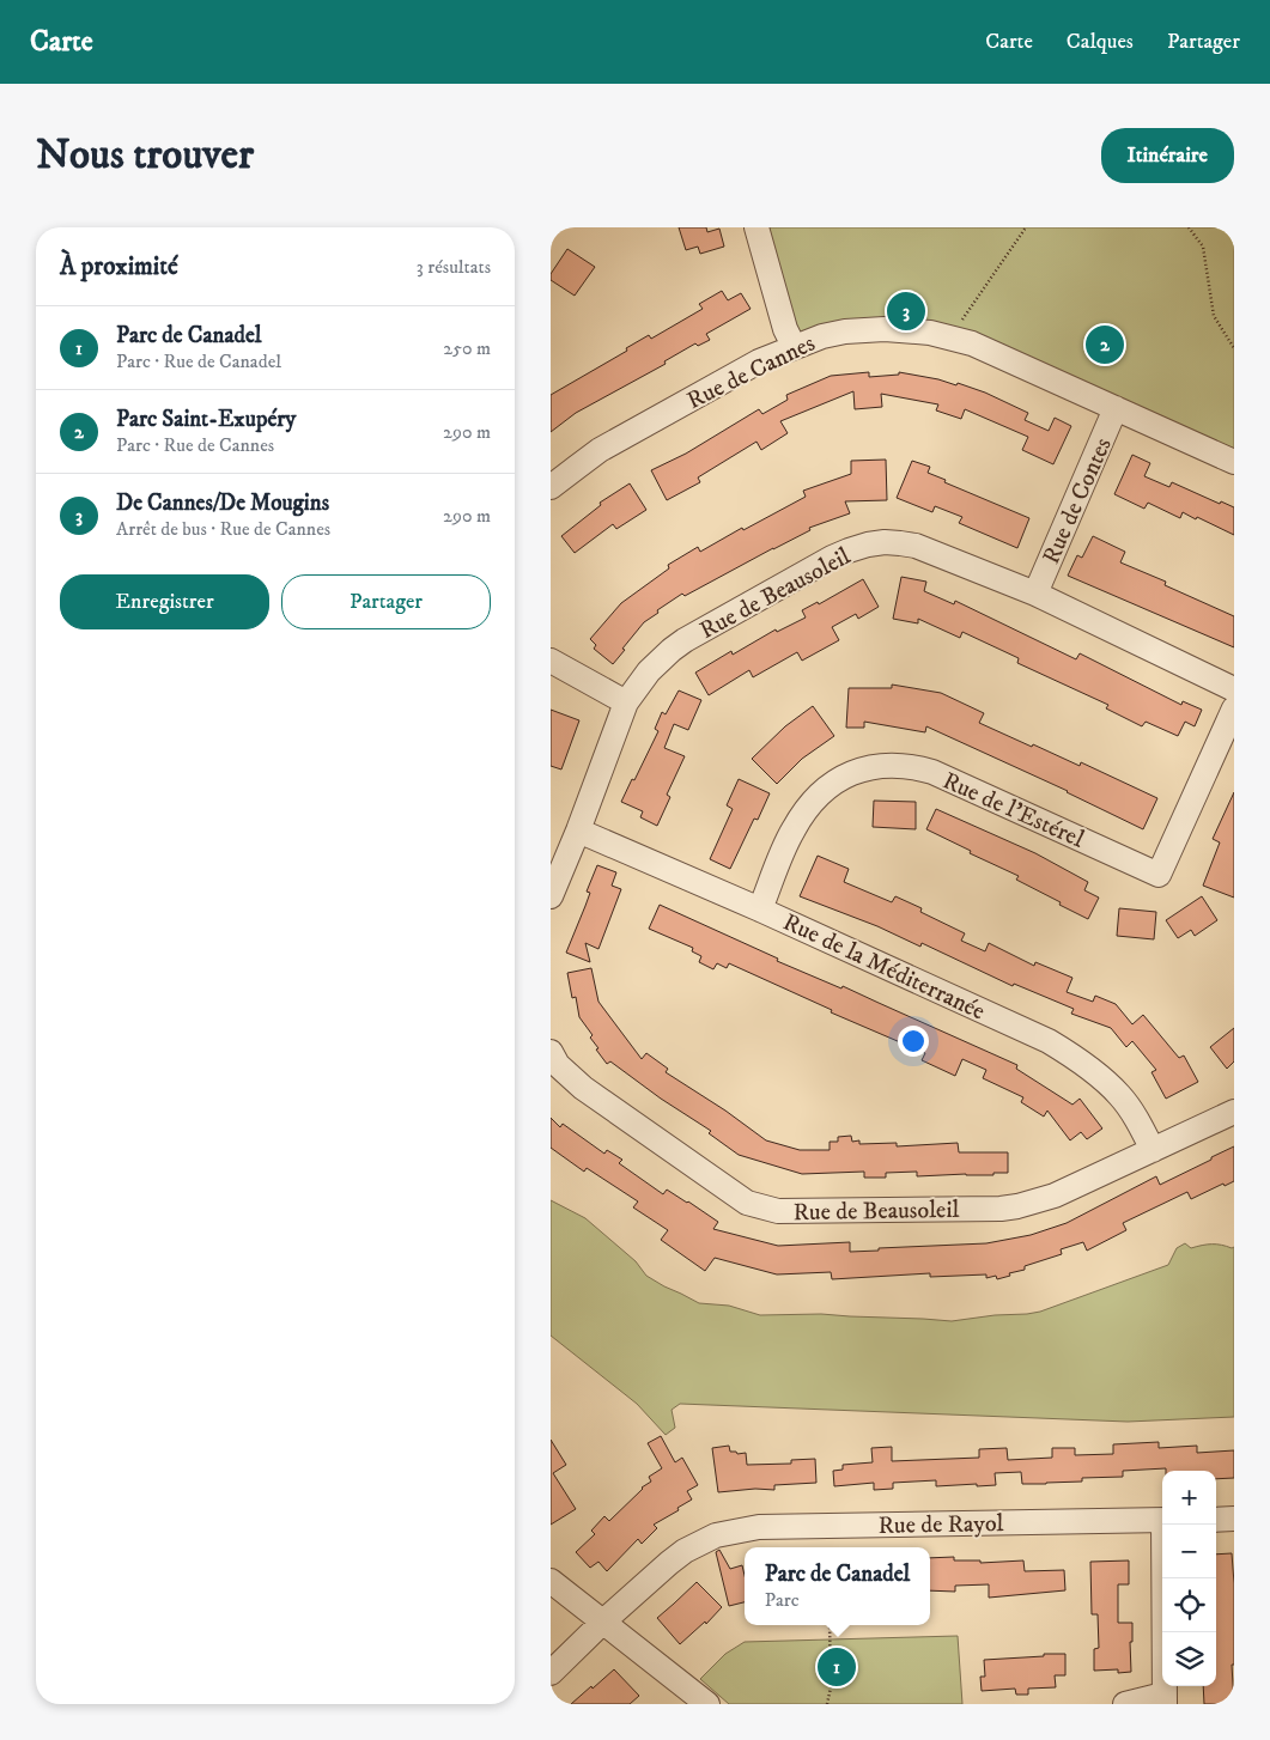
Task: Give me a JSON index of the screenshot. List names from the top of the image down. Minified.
{"streets":{"street":["Rue de Cannes","Rue de Contes","Rue de Beausoleil","Rue de l'Estérel","Rue de la Méditerranée","Rue de Rayol"]},"crossings":[["Rue de Cannes","Rue de Contes"],["Rue de Contes","Rue de Beausoleil"],["Rue de Beausoleil","Rue de la Méditerranée"],["Rue de l'Estérel","Rue de la Méditerranée"]],"page":{"header":"Carte","nav":["Carte","Calques","Partager"],"buttons":["Itinéraire",["Enregistrer","Partager"]],"title":"Nous trouver","heading":["À proximité","3 résultats"],"pins":["3","2","1"],"list":[{"mark":"1","name":"Parc de Canadel","note":"Parc · Rue de Canadel","value":"250 m"},{"mark":"2","name":"Parc Saint-Exupéry","note":"Parc · Rue de Cannes","value":"290 m"},{"mark":"3","name":"De Cannes/De Mougins","note":"Arrêt de bus · Rue de Cannes","value":"290 m"}],"map_buttons":["+","−"],"popup":["Parc de Canadel","Parc"]}}
